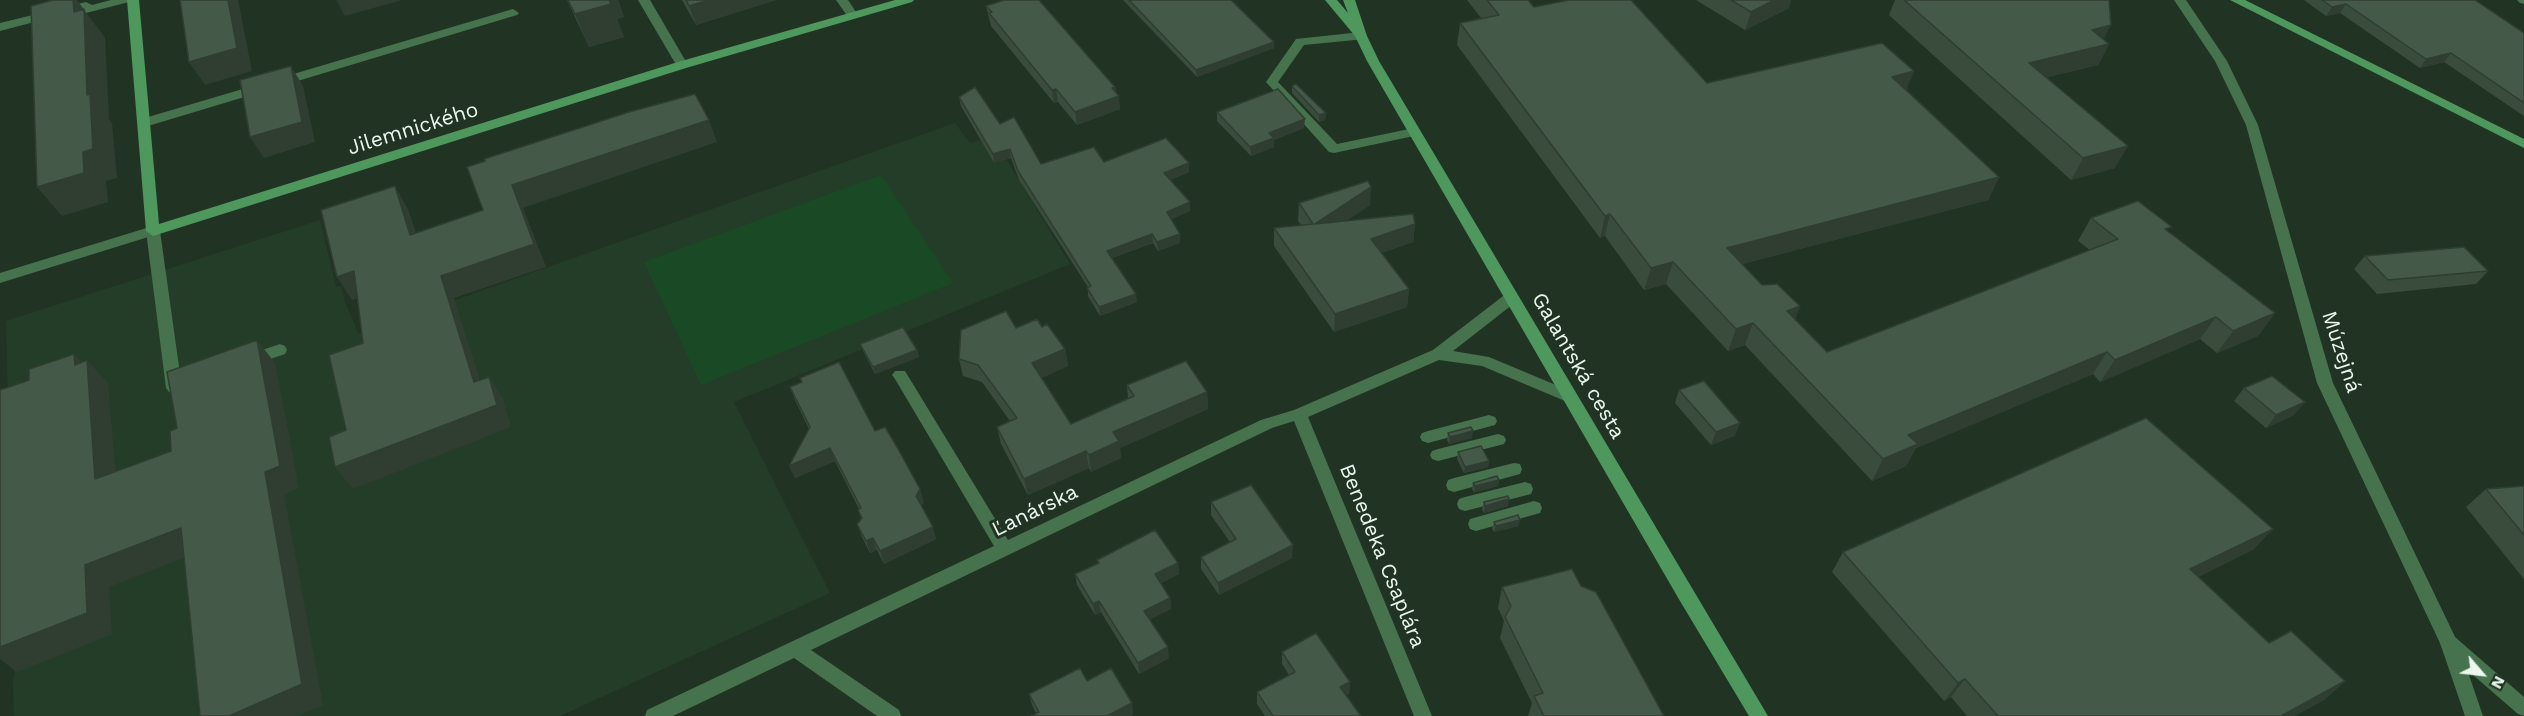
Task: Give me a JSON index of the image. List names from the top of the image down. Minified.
{"streets":{"street":["Jilemnického","Múzejná","Galantská cesta","Ľanárska","Benedeka Csaplára"]},"crossings":[["Galantská cesta","Ľanárska"],["Ľanárska","Benedeka Csaplára"]],"north":"bottom right"}
